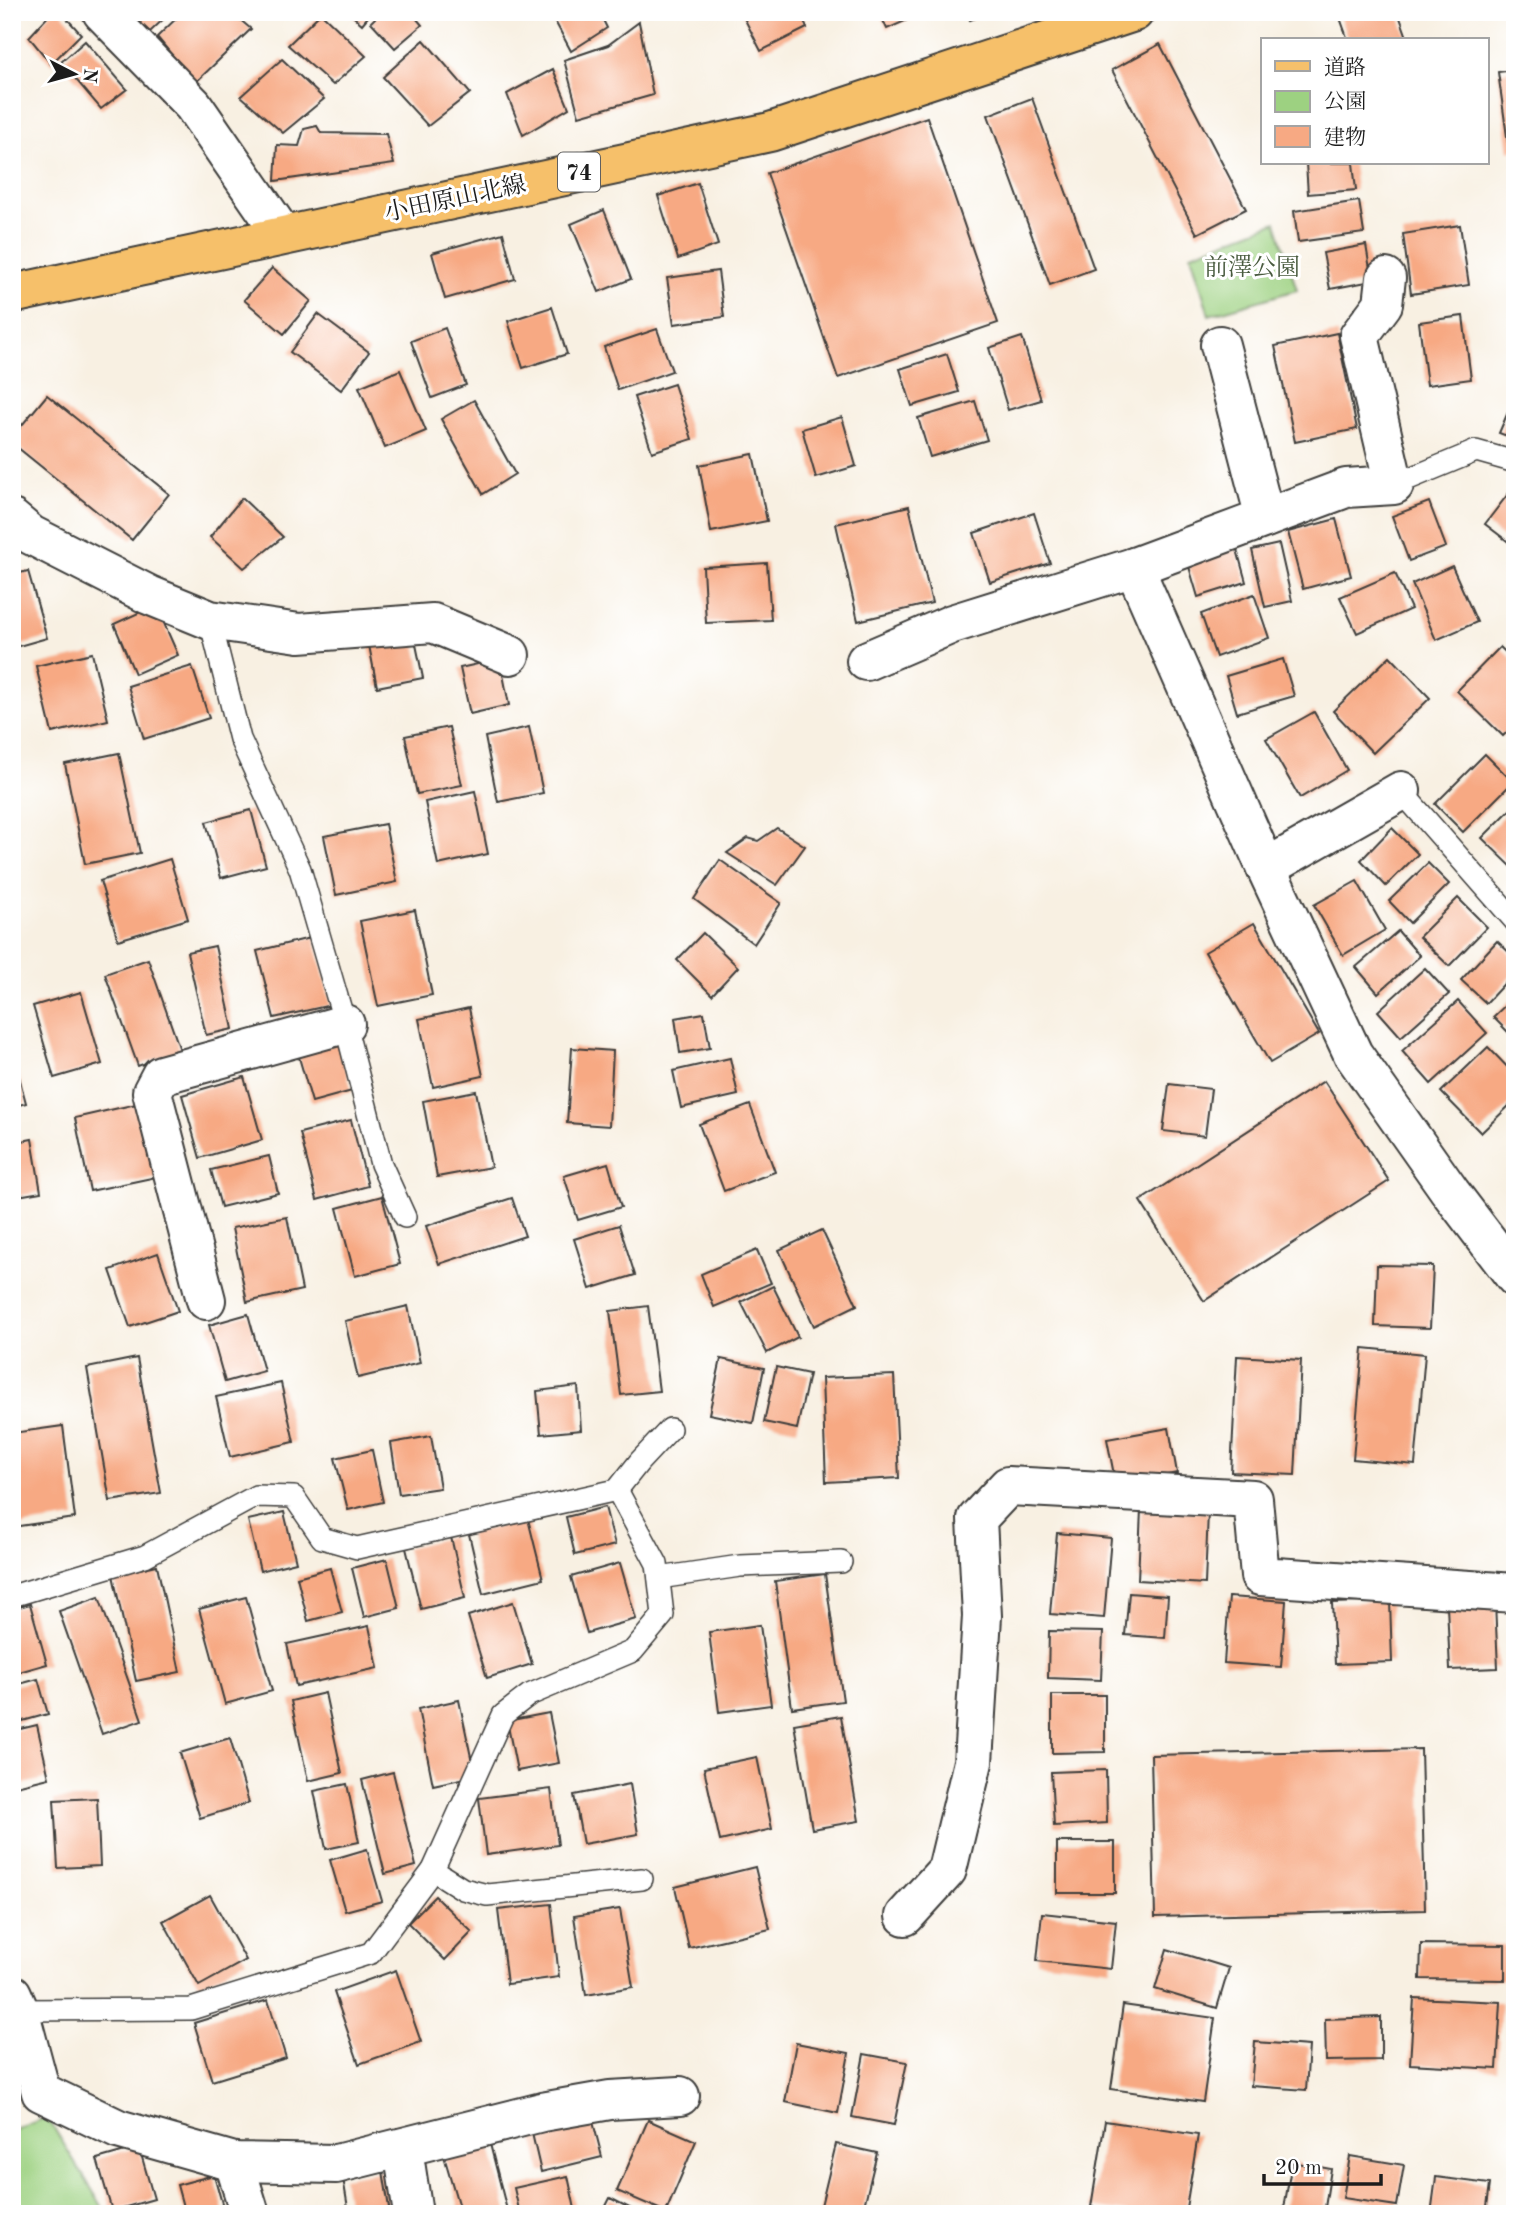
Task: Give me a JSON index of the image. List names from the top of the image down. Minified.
{"streets":{"main road":["74","小田原山北線"]},"parks":["前澤公園"],"legend":["道路","公園","建物"],"scale_bar":"20 m","north":"right"}
